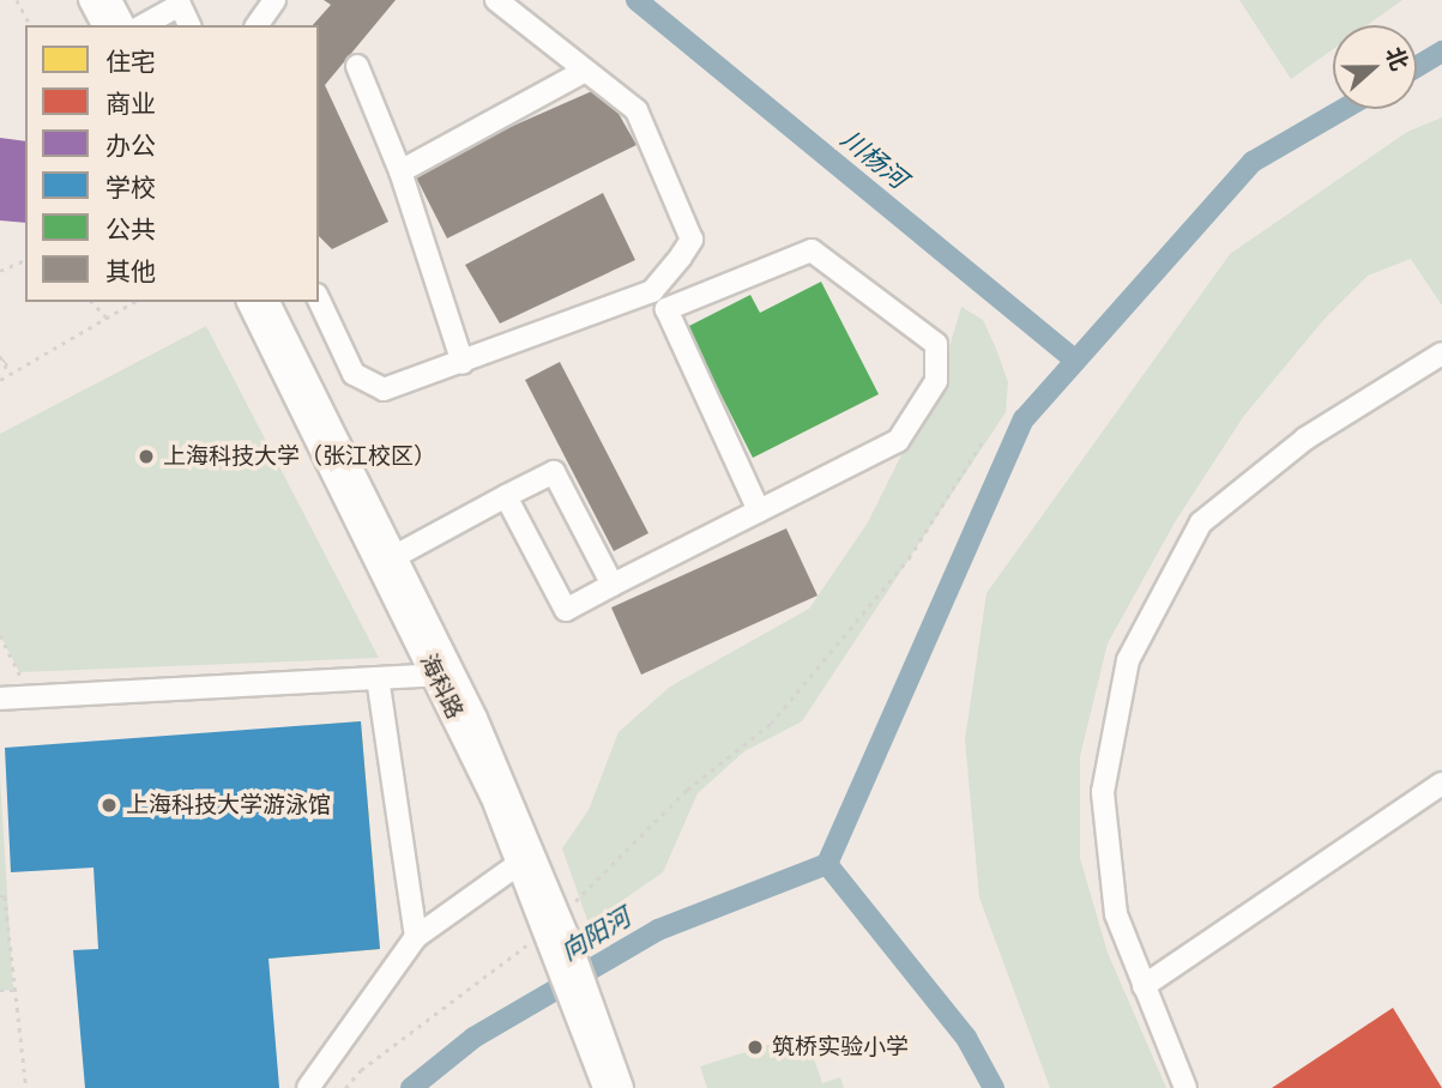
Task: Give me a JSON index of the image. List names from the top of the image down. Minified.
{"streets":{"street":["海科路"]},"water":["川杨河","向阳河"],"places":["上海科技大学（张江校区）","上海科技大学游泳馆","筑桥实验小学"],"legend":["住宅","商业","办公","学校","公共","其他"],"north":"right"}
